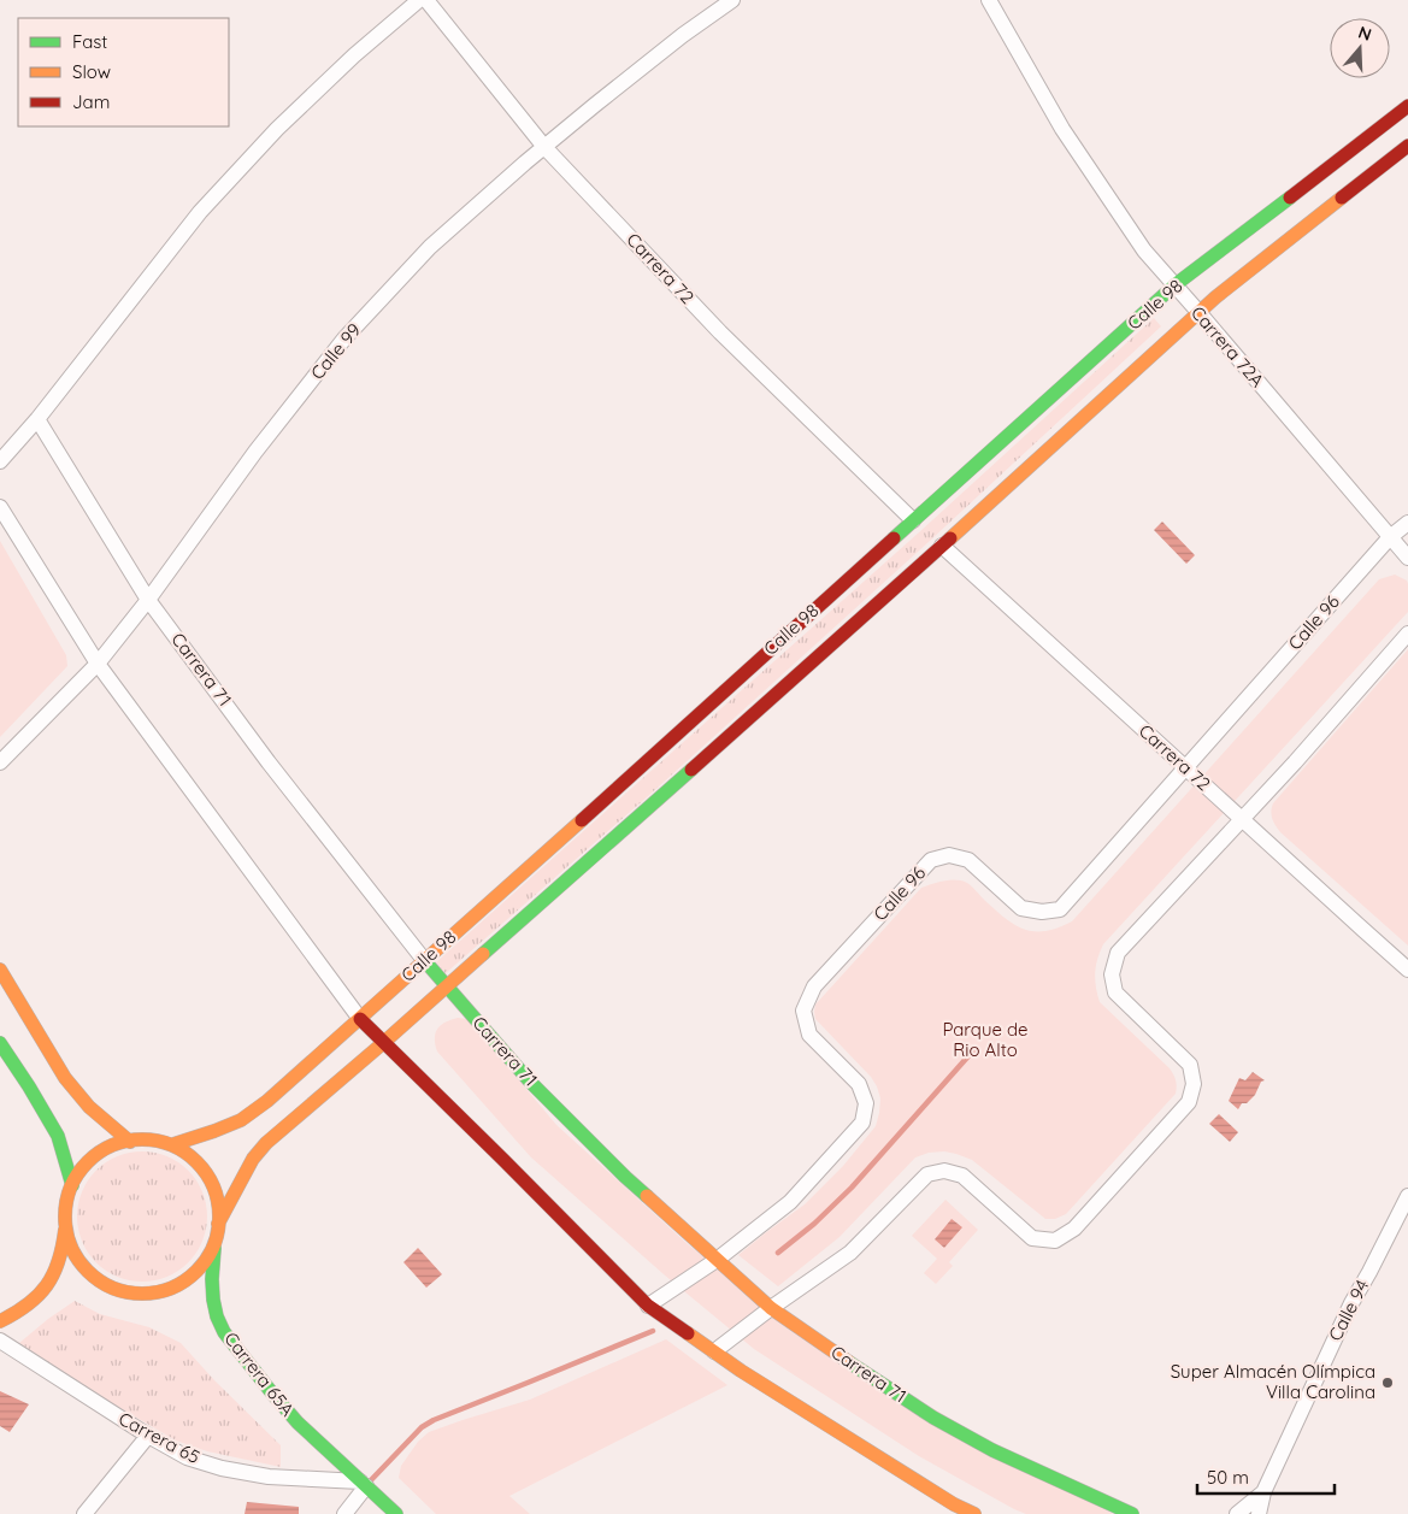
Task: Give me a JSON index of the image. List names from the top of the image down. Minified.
{"streets":{"street":["Carrera 72","Calle 98","Carrera 72A","Calle 99","Calle 96","Carrera 71","Calle 94","Carrera 65A","Carrera 65"]},"crossings":[["Carrera 72","Calle 98"],["Carrera 72","Calle 99"],["Carrera 72","Calle 96"],["Calle 98","Carrera 72A"],["Calle 98","Carrera 71"],["Calle 98","Carrera 65A"],["Carrera 72A","Calle 96"],["Calle 99","Carrera 71"],["Calle 96","Carrera 71"],["Carrera 65A","Carrera 65"]],"parks":["Parque de Rio Alto"],"places":["Super Almacén Olímpica Villa Carolina"],"legend":["Fast","Slow","Jam"],"scale_bar":"50 m","north":"top"}
